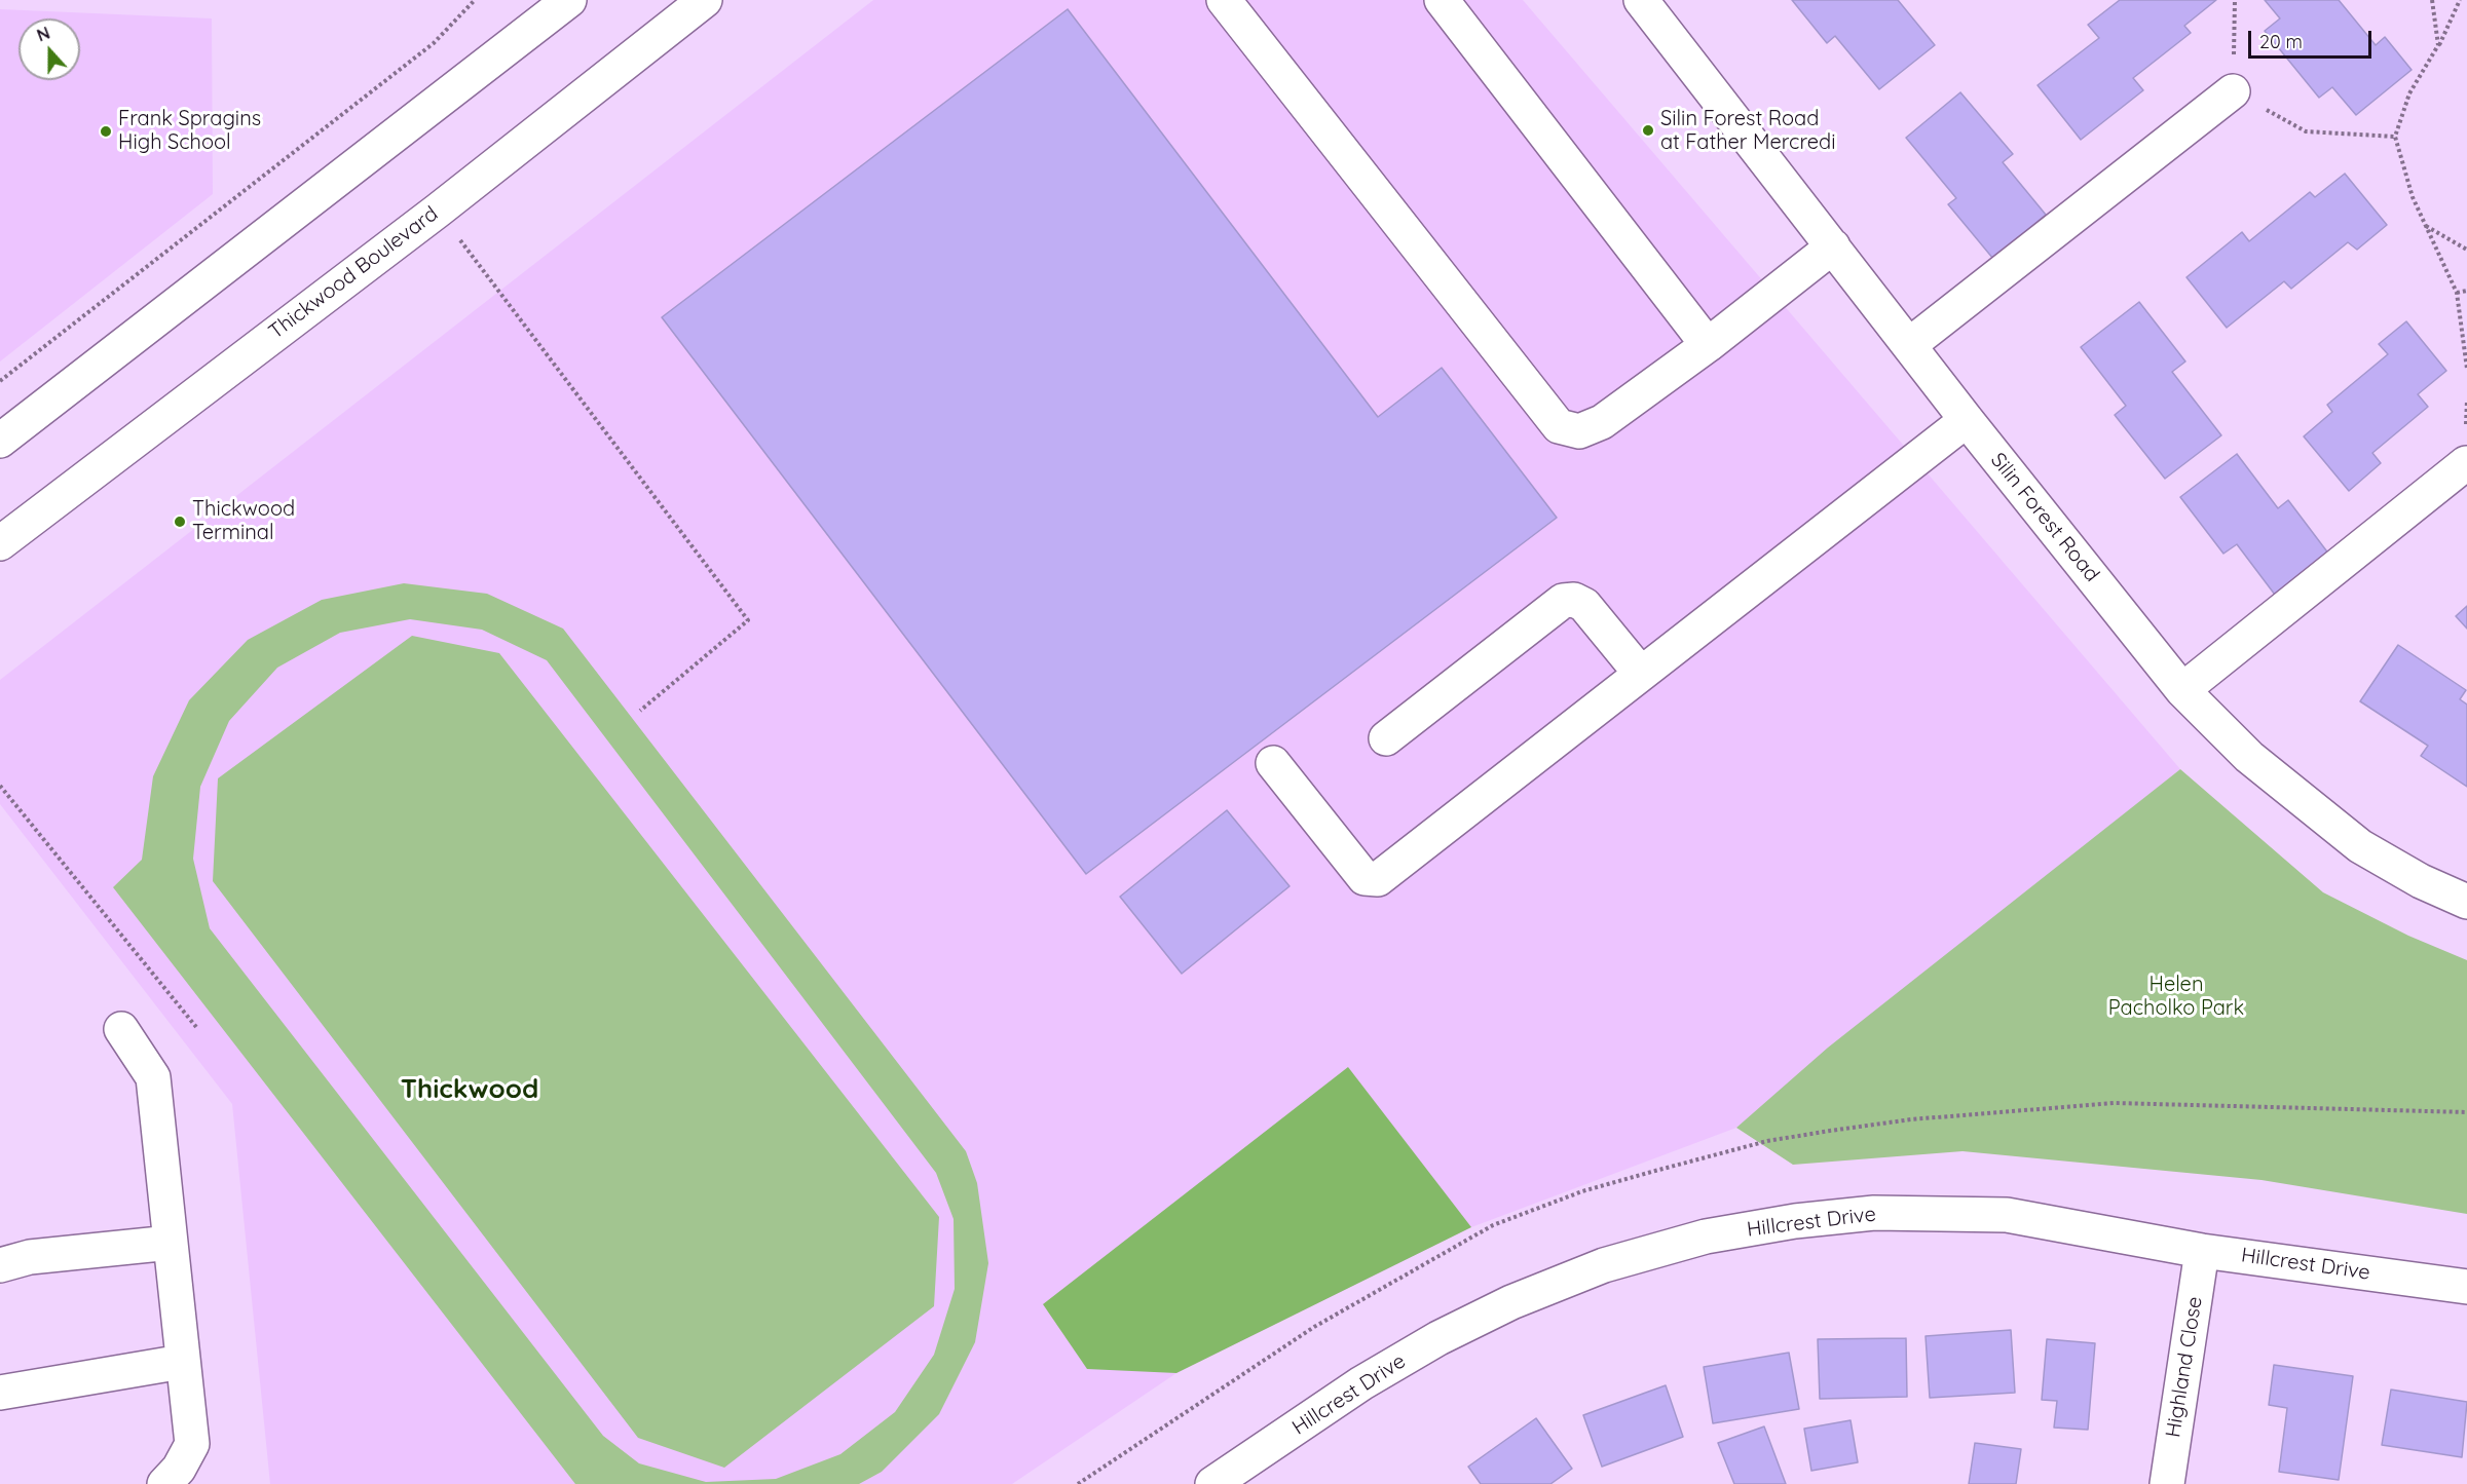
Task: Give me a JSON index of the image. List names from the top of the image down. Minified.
{"streets":{"street":["Thickwood Boulevard","Silin Forest Road","Hillcrest Drive","Highland Close"]},"crossings":[["Hillcrest Drive","Highland Close"]],"districts":["Thickwood"],"parks":["Helen Pacholko Park"],"places":["Silin Forest Road at Father Mercredi","Frank Spragins High School","Thickwood Terminal"],"scale_bar":"20 m","north":"top"}
